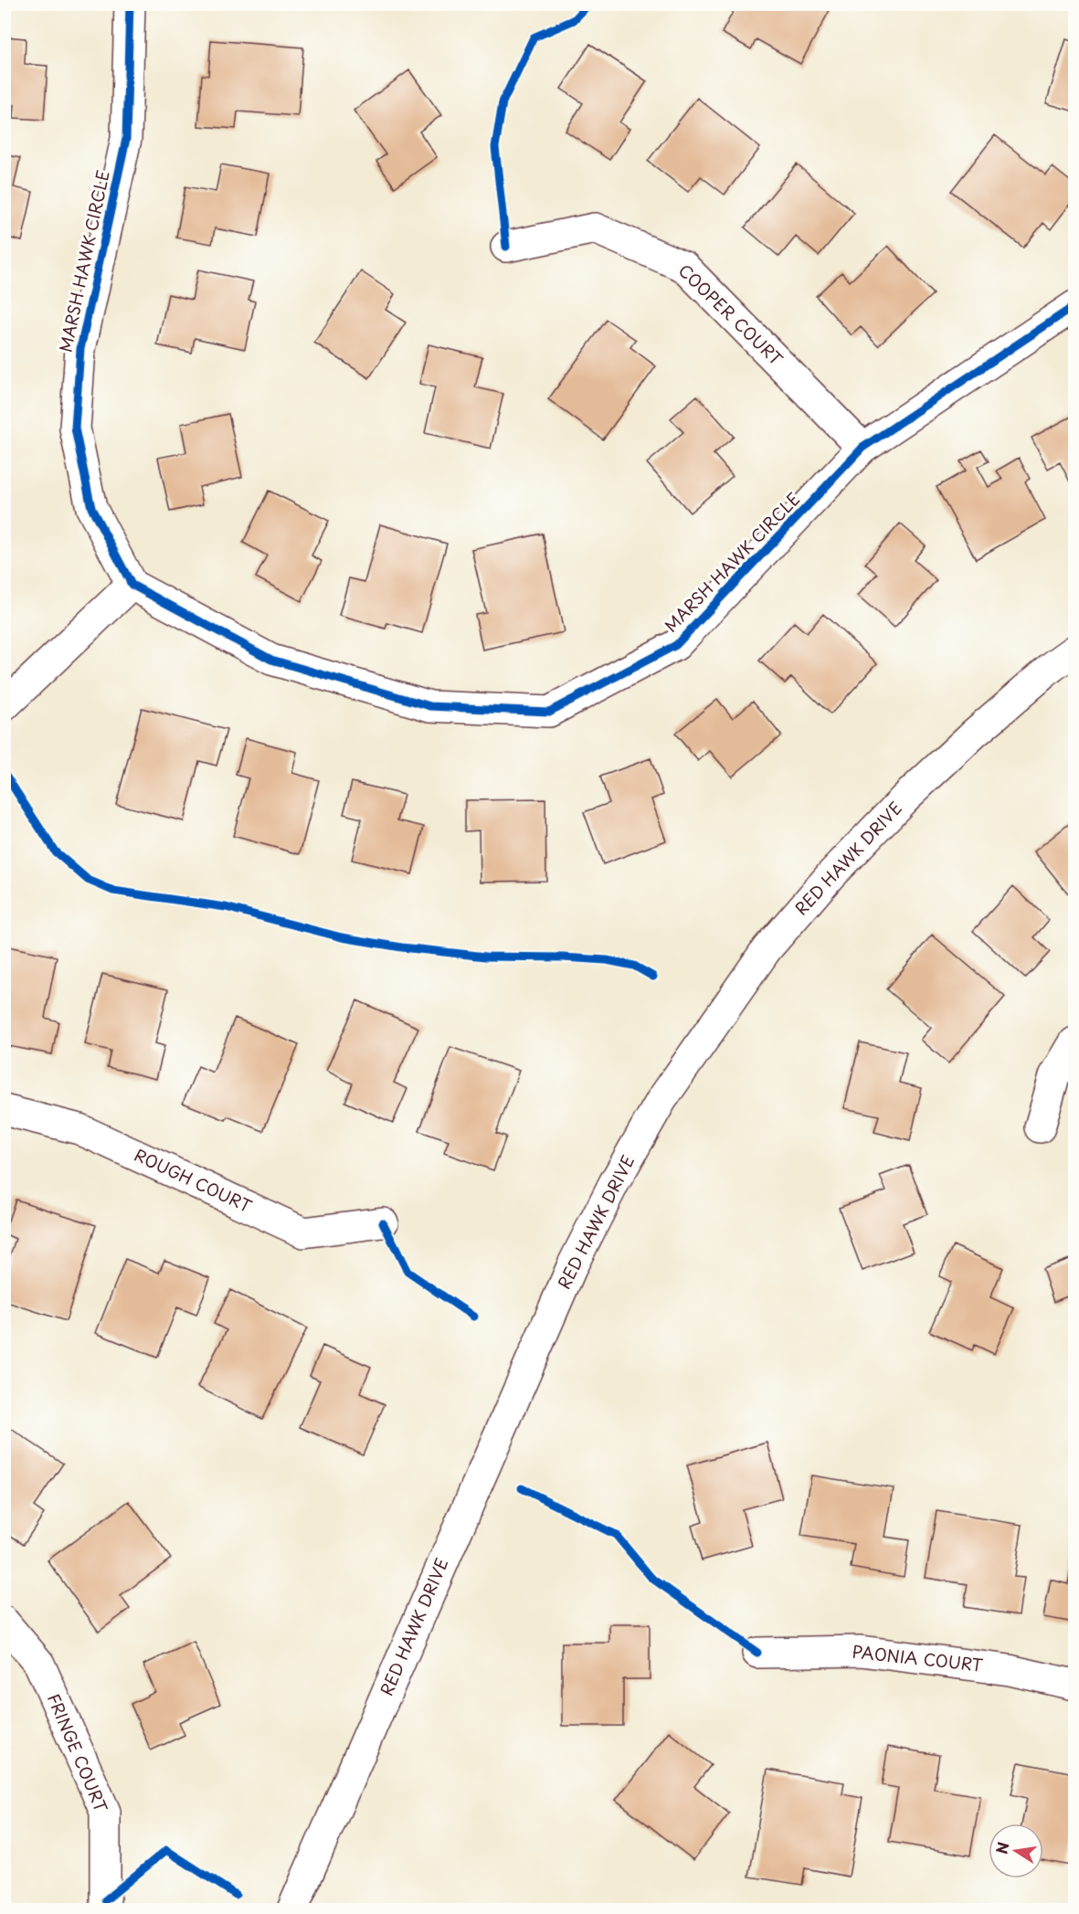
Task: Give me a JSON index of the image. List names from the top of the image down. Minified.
{"streets":{"street":["MARSH HAWK CIRCLE","COOPER COURT","RED HAWK DRIVE","ROUGH COURT","PAONIA COURT","FRINGE COURT"]},"crossings":[["MARSH HAWK CIRCLE","COOPER COURT"]],"north":"left"}
